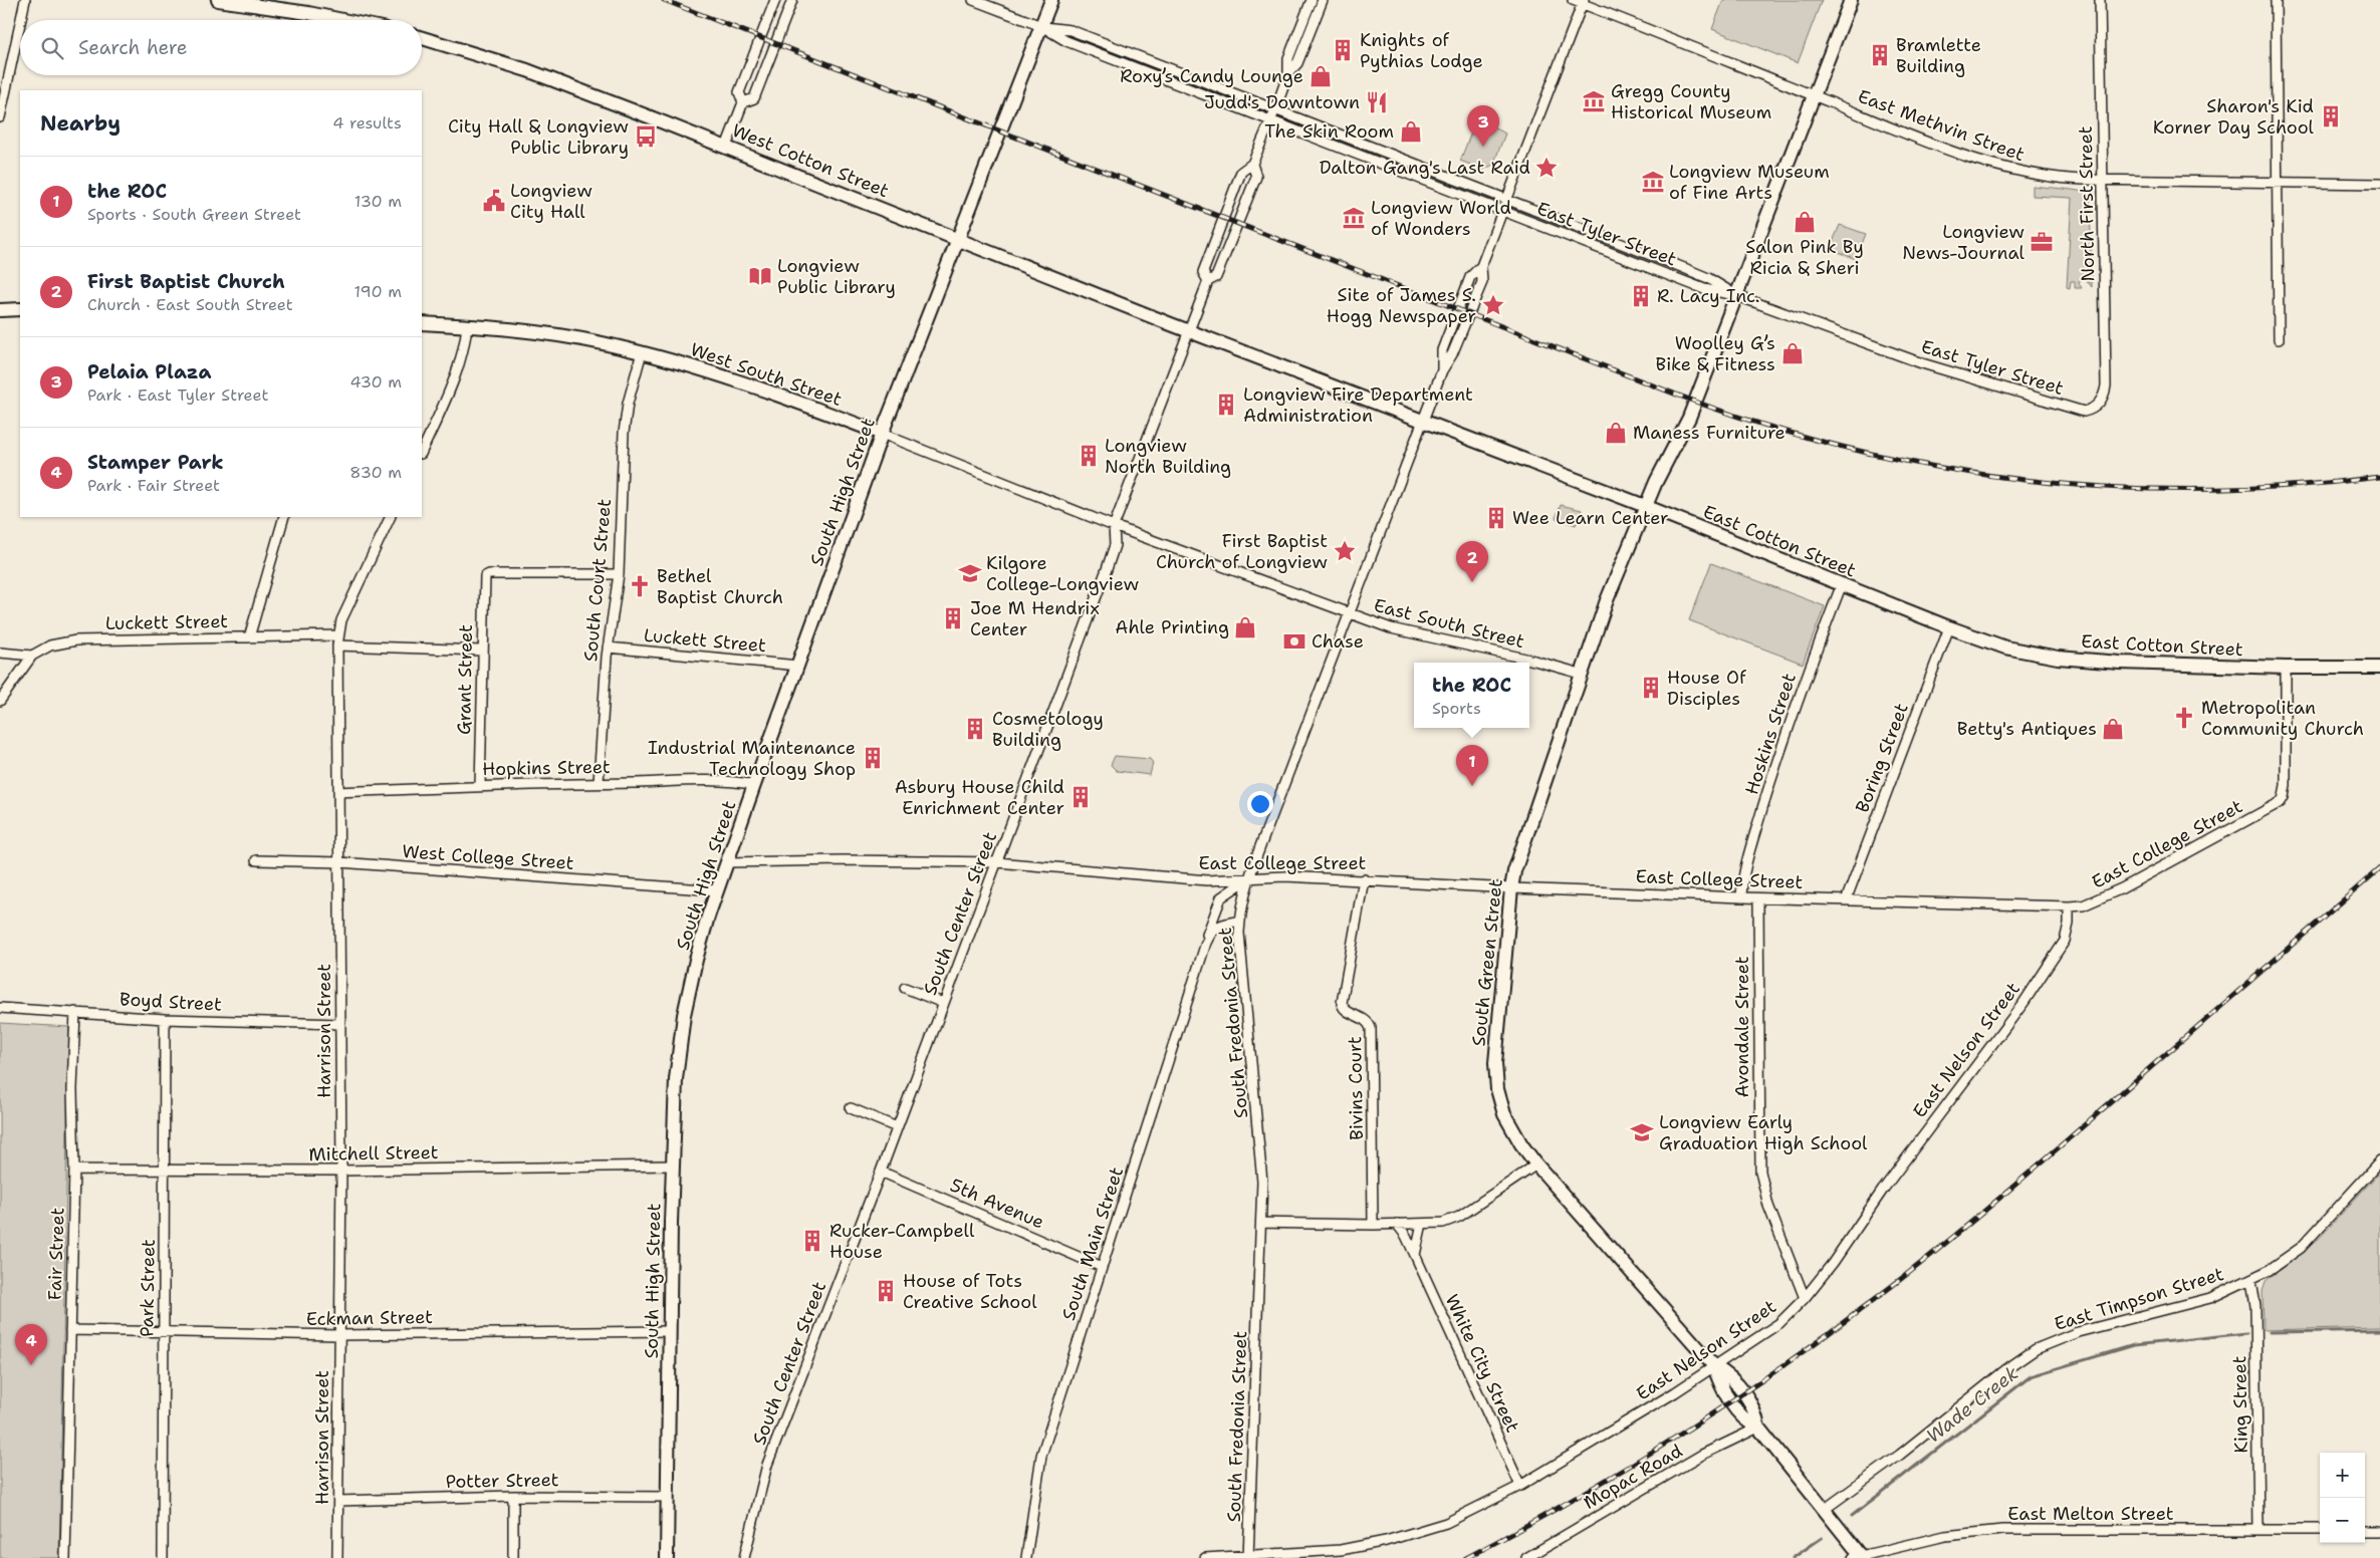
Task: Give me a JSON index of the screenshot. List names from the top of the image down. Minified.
{"streets":{"main road":["West Cotton Street","West South Street","South High Street","East Cotton Street","South Green Street"],"street":["East Methvin Street","North First Street","East Tyler Street","South Court Street","Luckett Street","East South Street","Grant Street","Hoskins Street","Boring Street","Hopkins Street","East College Street","West College Street","South Center Street","Boyd Street","South Fredonia Street","Avondale Street","Harrison Street","East Nelson Street","Bivins Court","Mitchell Street","5th Avenue","South Main Street","Fair Street","Park Street","East Timpson Street","Eckman Street","White City Street","King Street","Mopac Road","Potter Street","East Melton Street"]},"crossings":[["East Methvin Street","North First Street"],["East Methvin Street","South Green Street"],["West Cotton Street","South High Street"],["West Cotton Street","East Cotton Street"],["West Cotton Street","South Center Street"],["North First Street","East Tyler Street"],["East Tyler Street","South High Street"],["East Tyler Street","South Green Street"],["West South Street","South High Street"],["West South Street","South Court Street"],["West South Street","East South Street"],["West South Street","South Center Street"],["South High Street","Luckett Street"],["South High Street","Hopkins Street"],["South High Street","West College Street"],["South High Street","Mitchell Street"],["South High Street","Eckman Street"],["South High Street","Potter Street"],["East Cotton Street","Hoskins Street"],["East Cotton Street","Boring Street"],["East Cotton Street","East College Street"],["East Cotton Street","South Center Street"],["East Cotton Street","South Green Street"],["East Cotton Street","South Fredonia Street"],["South Court Street","Luckett Street"],["South Court Street","Grant Street"],["South Court Street","Hopkins Street"],["Luckett Street","Grant Street"],["Luckett Street","Harrison Street"],["East South Street","South Center Street"],["East South Street","South Green Street"],["East South Street","South Fredonia Street"],["Grant Street","Hopkins Street"],["Hoskins Street","East College Street"],["Boring Street","East College Street"],["Hopkins Street","Harrison Street"],["East College Street","South Center Street"],["East College Street","South Green Street"],["East College Street","South Fredonia Street"],["East College Street","Avondale Street"],["East College Street","East Nelson Street"],["East College Street","Bivins Court"],["East College Street","South Main Street"],["West College Street","Harrison Street"],["South Center Street","5th Avenue"],["South Green Street","East Nelson Street"],["South Green Street","East Timpson Street"],["South Green Street","Mopac Road"],["South Green Street","East Melton Street"],["Boyd Street","Harrison Street"],["Boyd Street","Fair Street"],["Boyd Street","Park Street"],["South Fredonia Street","East Nelson Street"],["South Fredonia Street","South Main Street"],["Avondale Street","East Nelson Street"],["Harrison Street","Mitchell Street"],["Harrison Street","Eckman Street"],["Harrison Street","Potter Street"],["East Nelson Street","White City Street"],["Mitchell Street","Fair Street"],["Mitchell Street","Park Street"],["5th Avenue","South Main Street"],["Fair Street","Eckman Street"],["Park Street","Eckman Street"],["East Timpson Street","King Street"],["King Street","East Melton Street"]],"water":["Wade Creek"],"places":{"building":["Knights of Pythias Lodge","Bramlette Building","Sharon's Kid Korner Day School","R. Lacy Inc.","Longview Fire Department Administration","Longview North Building","Wee Learn Center","Joe M Hendrix Center","House Of Disciples","Cosmetology Building","Industrial Maintenance Technology Shop","Asbury House Child Enrichment Center","Rucker-Campbell House","House of Tots Creative School"],"shop":["Roxy’s Candy Lounge","The Skin Room","Salon Pink By Ricia & Sheri","Woolley G’s Bike & Fitness","Maness Furniture","Ahle Printing","Betty's Antiques"],"museum":["Gregg County Historical Museum","Longview Museum of Fine Arts","Longview World of Wonders"],"restaurant":["Judd's Downtown"],"bus stop":["City Hall & Longview Public Library"],"place":["Dalton Gang's Last Raid","Site of James S. Hogg Newspaper","First Baptist Church of Longview"],"public building":["Longview City Hall"],"office":["Longview News-Journal"],"library":["Longview Public Library"],"school or university":["Kilgore College-Longview","Longview Early Graduation High School"],"church":["Bethel Baptist Church","Metropolitan Community Church"],"bank":["Chase"]},"page":{"search":"Search here","heading":["Nearby","4 results"],"pins":["3","2","1","4"],"list":[{"mark":"1","name":"the ROC","note":"Sports · South Green Street","value":"130 m"},{"mark":"2","name":"First Baptist Church","note":"Church · East South Street","value":"190 m"},{"mark":"3","name":"Pelaia Plaza","note":"Park · East Tyler Street","value":"430 m"},{"mark":"4","name":"Stamper Park","note":"Park · Fair Street","value":"830 m"}],"popup":["the ROC","Sports"],"map_buttons":["+","−"]}}
